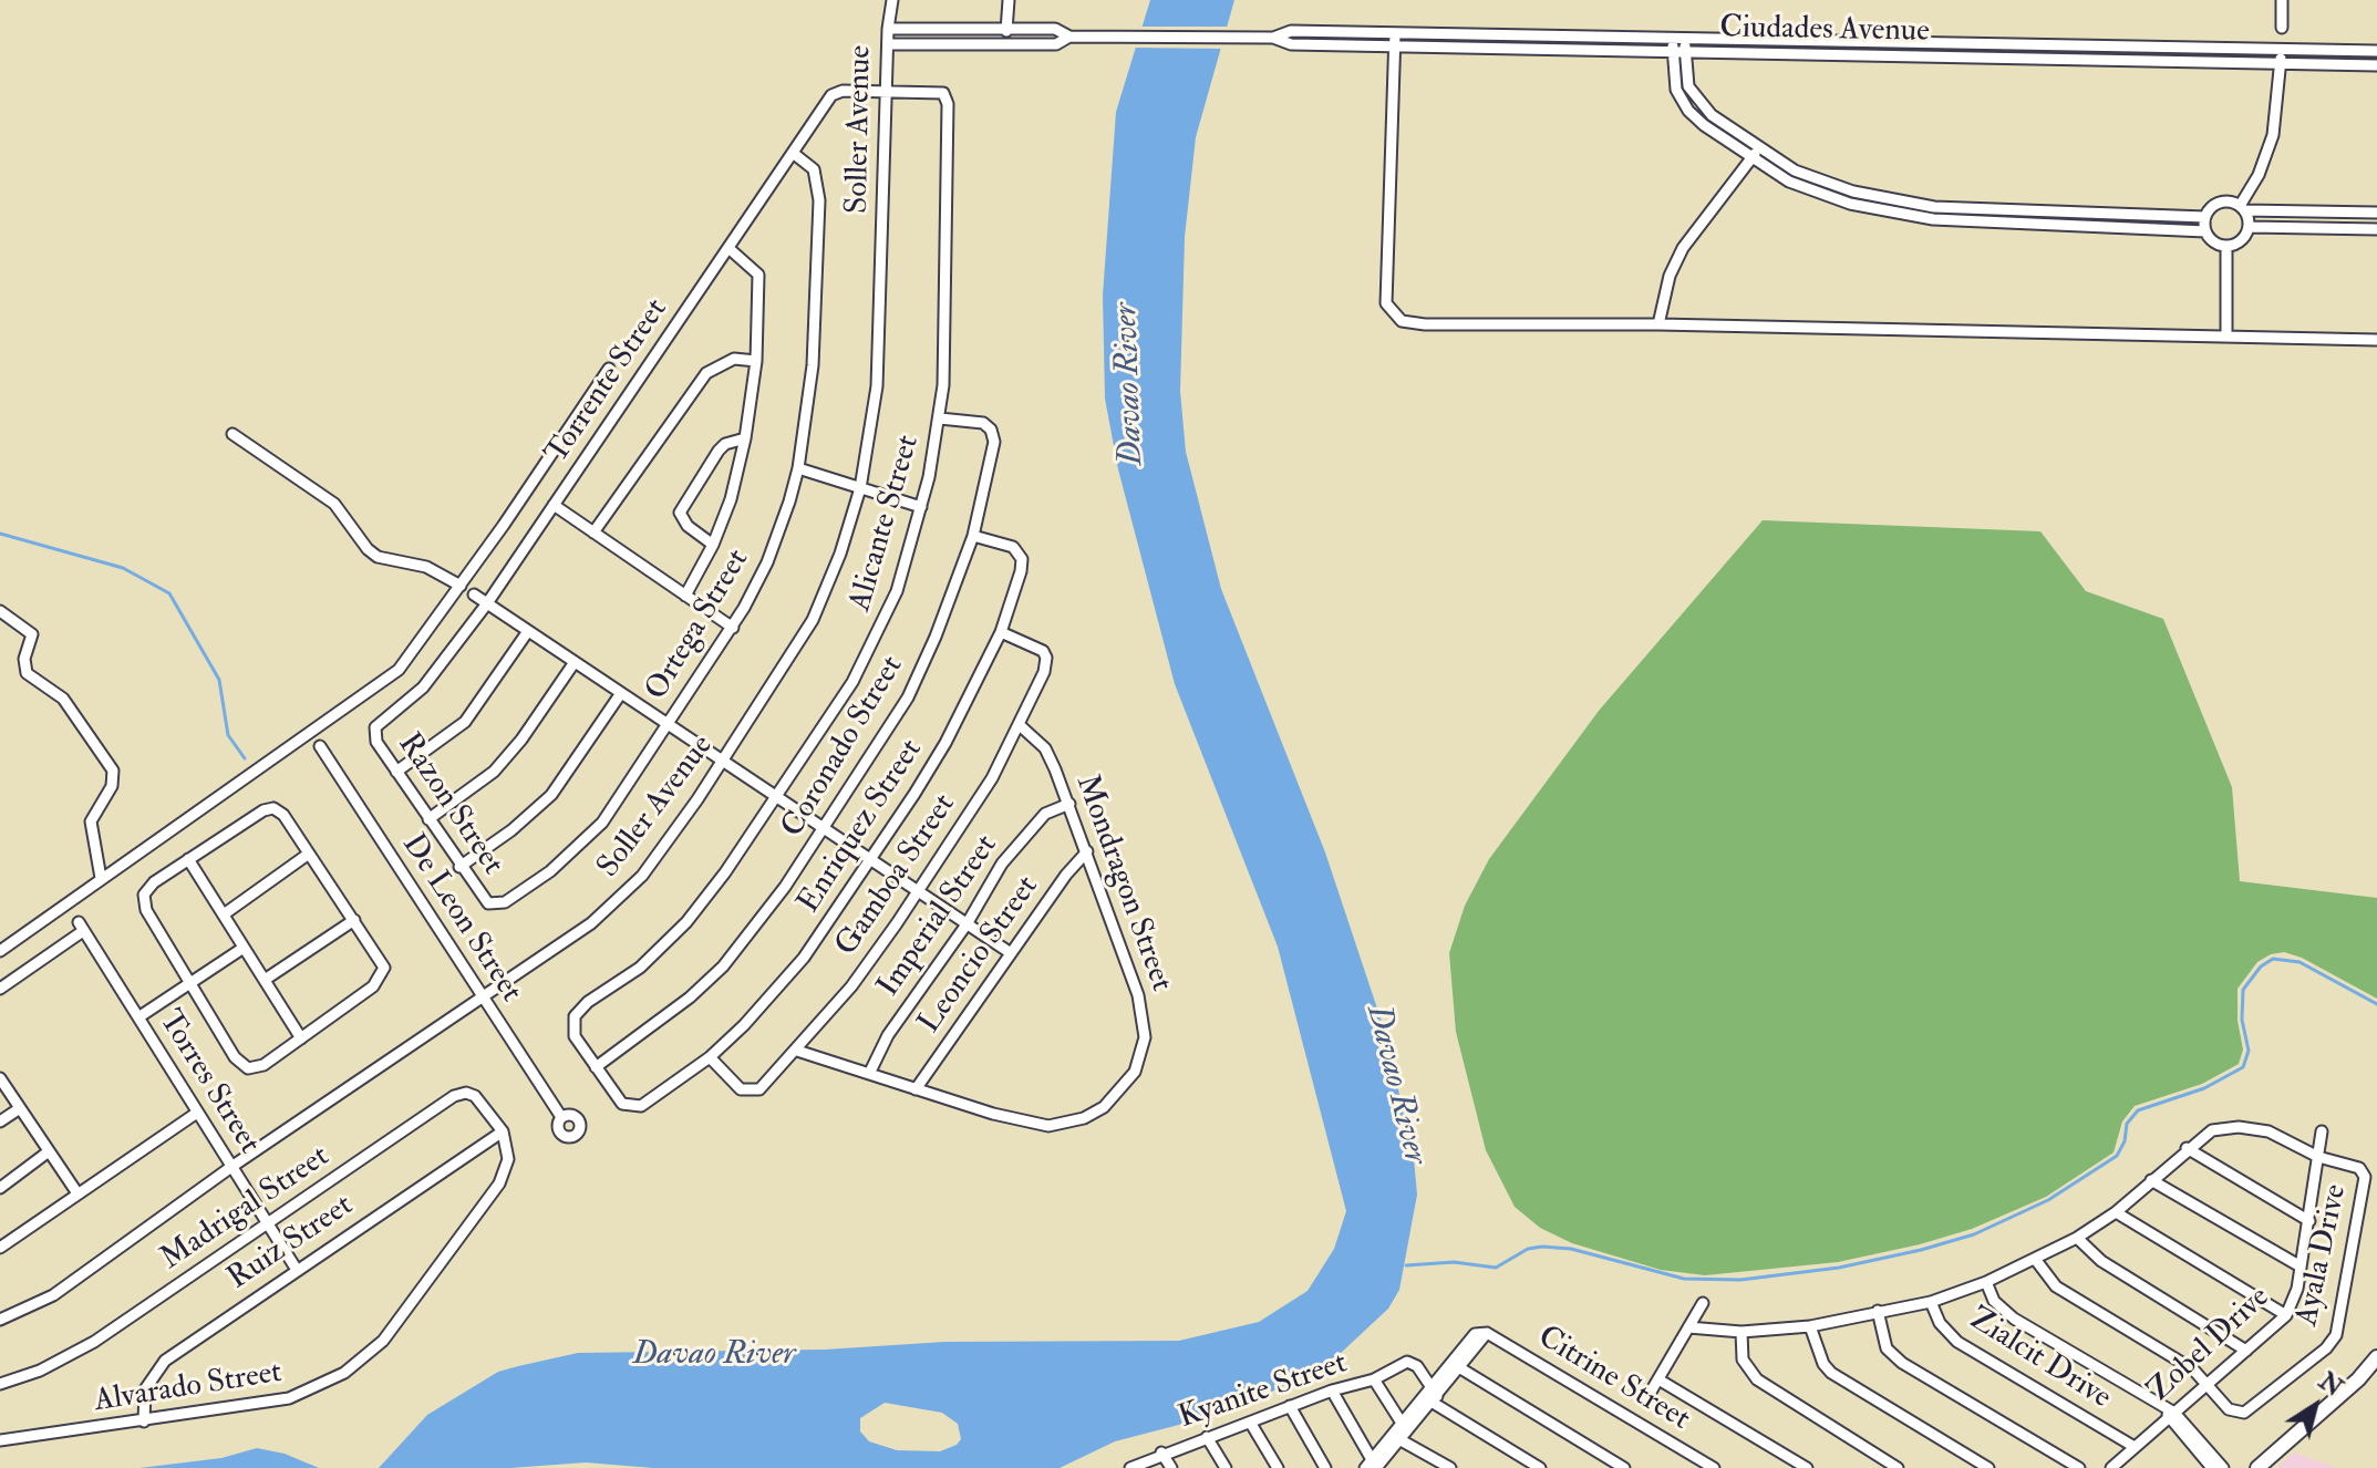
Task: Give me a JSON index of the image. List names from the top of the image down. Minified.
{"streets":{"street":["Ciudades Avenue","Soller Avenue","Torrente Street","Alicante Street","Ortega Street","Coronado Street","Razon Street","Enriquez Street","Gamboa Street","Mondragon Street","Imperial Street","De Leon Street","Leoncio Street","Torres Street","Madrigal Street","Ruiz Street","Ayala Drive","Zobel Drive","Zialcit Drive","Citrine Street","Alvarado Street","Kyanite Street"]},"crossings":[["Ciudades Avenue","Soller Avenue"],["Soller Avenue","Torrente Street"],["Soller Avenue","Alicante Street"],["Soller Avenue","De Leon Street"],["Soller Avenue","Torres Street"],["Torrente Street","Alicante Street"],["Torrente Street","Ortega Street"],["Torrente Street","Razon Street"],["Alicante Street","Coronado Street"],["Alicante Street","Enriquez Street"],["Ortega Street","Razon Street"],["Coronado Street","Enriquez Street"],["Enriquez Street","Gamboa Street"],["Gamboa Street","Mondragon Street"],["Mondragon Street","Imperial Street"],["Mondragon Street","Leoncio Street"],["Torres Street","Madrigal Street"],["Torres Street","Ruiz Street"],["Madrigal Street","Ruiz Street"],["Madrigal Street","Alvarado Street"],["Ruiz Street","Alvarado Street"],["Ayala Drive","Zobel Drive"],["Zobel Drive","Zialcit Drive"]],"water":["Davao River"],"north":"top right"}
